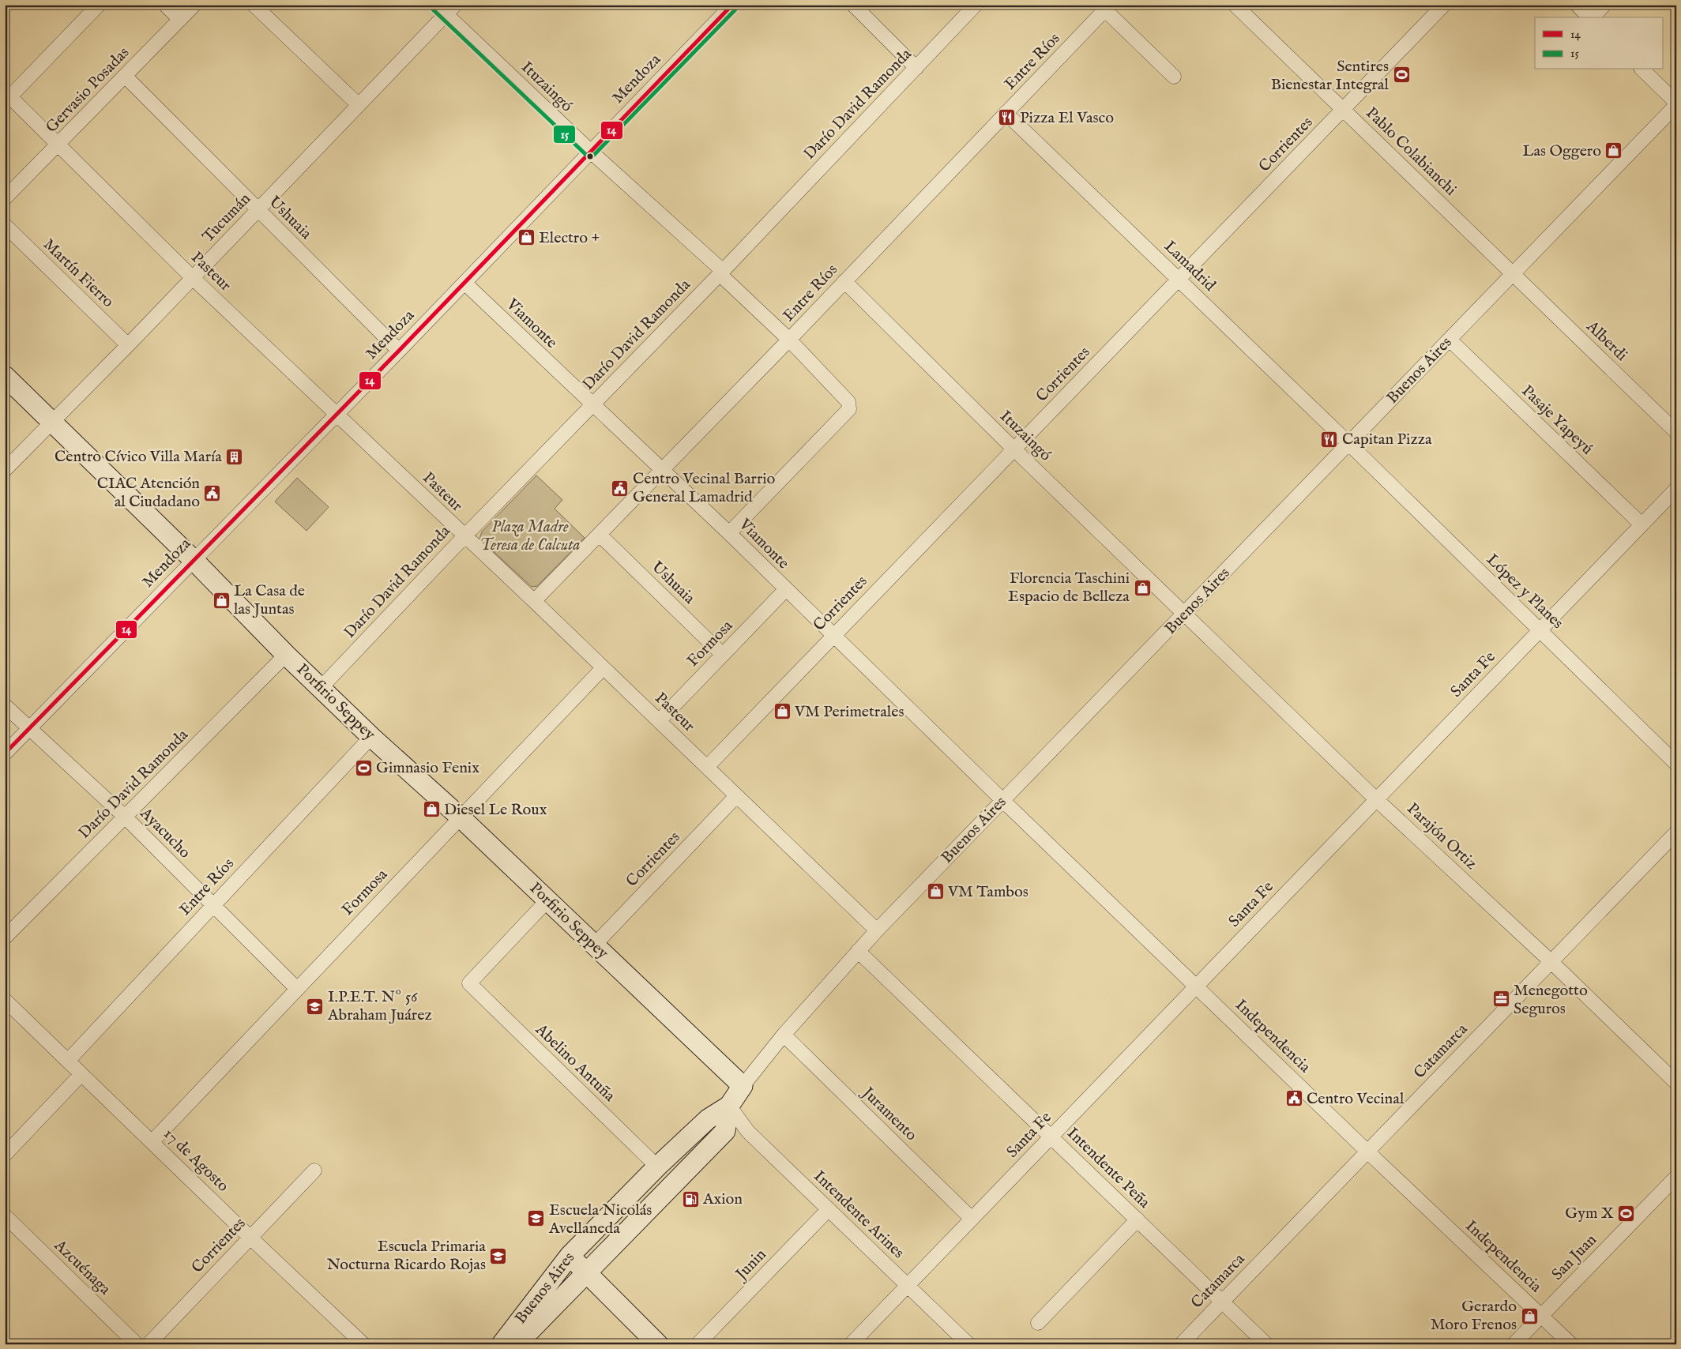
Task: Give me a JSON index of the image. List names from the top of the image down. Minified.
{"streets":{"main road":["Buenos Aires","Porfirio Seppey"],"street":["Entre Ríos","Mendoza","Ituzaingó","Gervasio Posadas","Darío David Ramonda","Corrientes","Pablo Colabianchi","Tucumán","Ushuaia","Lamadrid","Pasteur","Martín Fierro","Viamonte","Alberdi","Pasaje Yapeyú","López y Planes","Formosa","Santa Fe","Ayacucho","Parajón Ortiz","Independencia","Catamarca","Abelino Antuña","Juramento","17 de Agosto","Intendente Peña","Intendente Arines","San Juan","Junin","Azcuénaga"]},"crossings":[["Entre Ríos","Ituzaingó"],["Entre Ríos","Ushuaia"],["Entre Ríos","Lamadrid"],["Entre Ríos","Pasteur"],["Entre Ríos","Viamonte"],["Entre Ríos","Porfirio Seppey"],["Entre Ríos","Ayacucho"],["Entre Ríos","17 de Agosto"],["Mendoza","Ituzaingó"],["Mendoza","Ushuaia"],["Mendoza","Pasteur"],["Mendoza","Viamonte"],["Mendoza","Porfirio Seppey"],["Mendoza","Ayacucho"],["Ituzaingó","Darío David Ramonda"],["Ituzaingó","Corrientes"],["Ituzaingó","Tucumán"],["Ituzaingó","Viamonte"],["Ituzaingó","Buenos Aires"],["Ituzaingó","Parajón Ortiz"],["Gervasio Posadas","Ushuaia"],["Gervasio Posadas","Pasteur"],["Darío David Ramonda","Pasteur"],["Darío David Ramonda","Viamonte"],["Darío David Ramonda","Porfirio Seppey"],["Darío David Ramonda","Ayacucho"],["Corrientes","Pablo Colabianchi"],["Corrientes","Lamadrid"],["Corrientes","Pasteur"],["Corrientes","Viamonte"],["Corrientes","Porfirio Seppey"],["Corrientes","17 de Agosto"],["Pablo Colabianchi","Alberdi"],["Pablo Colabianchi","Buenos Aires"],["Tucumán","Ushuaia"],["Tucumán","Pasteur"],["Tucumán","Martín Fierro"],["Tucumán","Porfirio Seppey"],["Ushuaia","Formosa"],["Lamadrid","Buenos Aires"],["Lamadrid","López y Planes"],["Pasteur","Buenos Aires"],["Pasteur","Formosa"],["Viamonte","Buenos Aires"],["Viamonte","Formosa"],["Viamonte","Independencia"],["Alberdi","Buenos Aires"],["Buenos Aires","Pasaje Yapeyú"],["Buenos Aires","López y Planes"],["Buenos Aires","Porfirio Seppey"],["Buenos Aires","Parajón Ortiz"],["Buenos Aires","Independencia"],["Buenos Aires","Abelino Antuña"],["Buenos Aires","Juramento"],["Buenos Aires","Intendente Peña"],["Buenos Aires","Intendente Arines"],["Pasaje Yapeyú","Santa Fe"],["López y Planes","Santa Fe"],["Formosa","Porfirio Seppey"],["Formosa","Ayacucho"],["Formosa","17 de Agosto"],["Santa Fe","Parajón Ortiz"],["Santa Fe","Independencia"],["Santa Fe","Juramento"],["Santa Fe","Intendente Peña"],["Santa Fe","Intendente Arines"],["Porfirio Seppey","Abelino Antuña"],["Parajón Ortiz","Catamarca"],["Independencia","Catamarca"],["Independencia","San Juan"],["Catamarca","Intendente Peña"],["Intendente Arines","Junin"]],"parks":["Plaza Madre Teresa de Calcuta"],"places":{"sports":["Sentires Bienestar Integral","Gimnasio Fenix","Gym X"],"restaurant":["Pizza El Vasco","Capitan Pizza"],"shop":["Las Oggero","Electro +","Florencia Taschini Espacio de Belleza","La Casa de las Juntas","VM Perimetrales","Diesel Le Roux","VM Tambos","Gerardo Moro Frenos"],"building":["Centro Cívico Villa María"],"public building":["Centro Vecinal Barrio General Lamadrid","CIAC Atención al Ciudadano","Centro Vecinal"],"office":["Menegotto Seguros"],"school or university":["I.P.E.T. Nº 56 Abraham Juárez","Escuela Nicolás Avellaneda","Escuela Primaria Nocturna Ricardo Rojas"],"fuel station":["Axion"]},"lines":["transit line 14","transit line 15"],"legend":["14","15"]}
